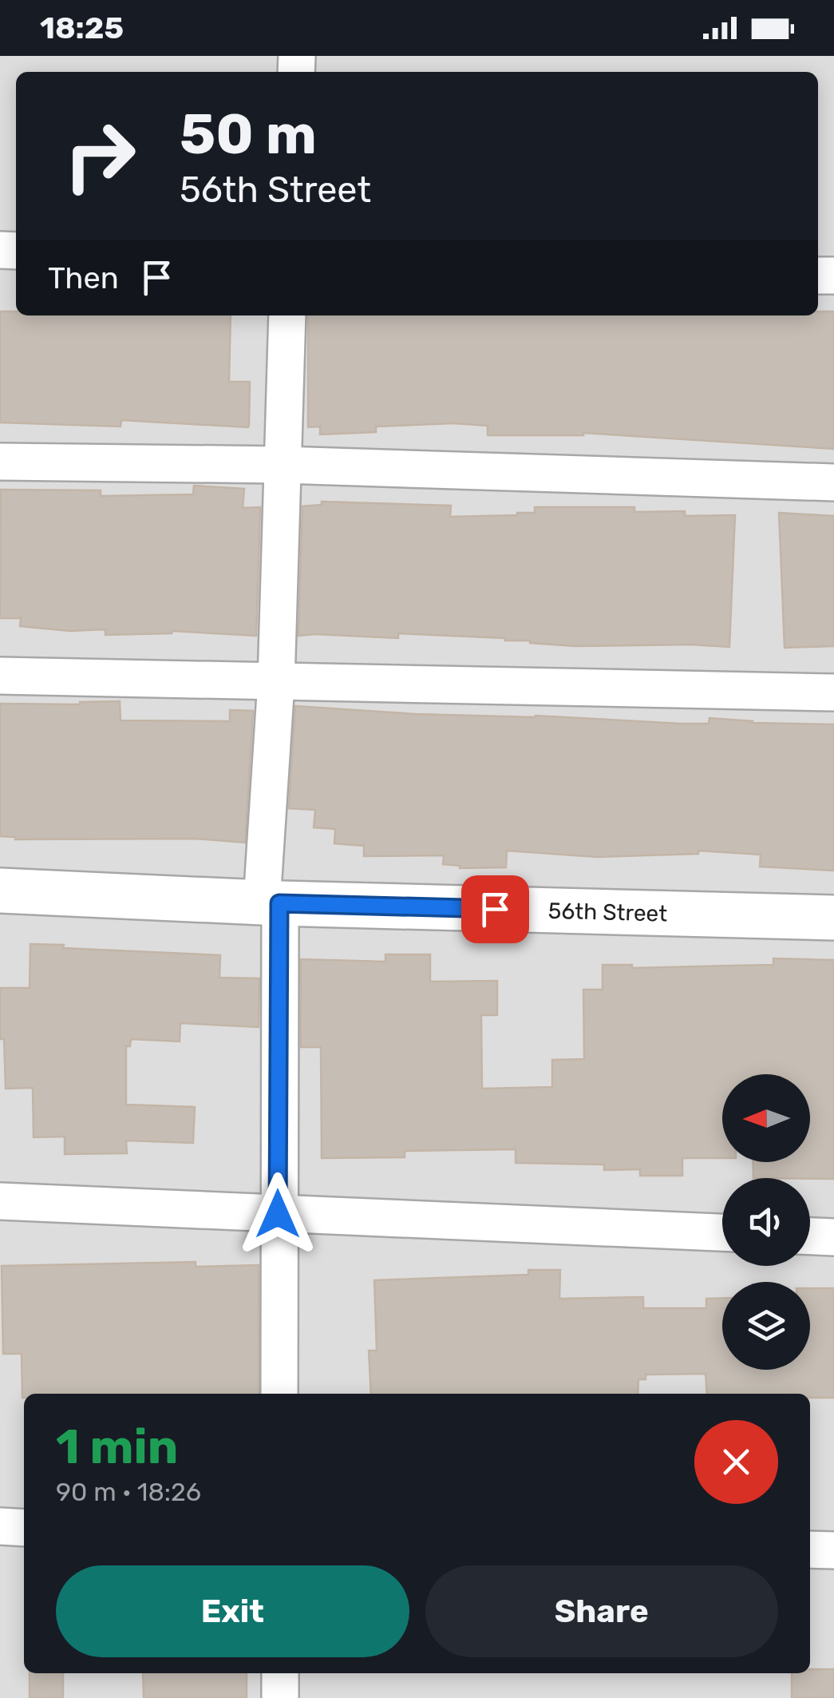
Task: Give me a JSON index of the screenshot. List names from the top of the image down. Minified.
{"streets":{"street":["56th Street"]},"north":"left","page":{"status":"18:25","turn":["50 m","56th Street"],"then":"Then","heading":["1 min","90 m · 18:26"],"buttons":["Exit","Share"]}}
